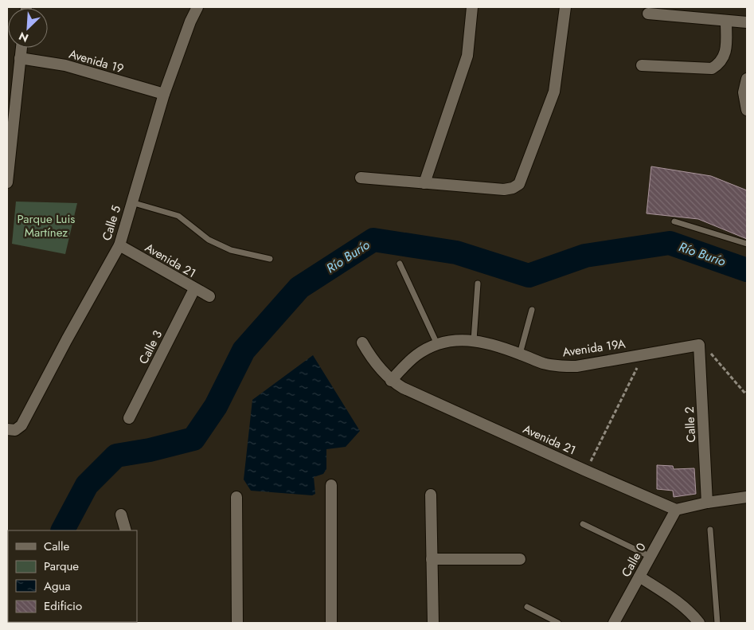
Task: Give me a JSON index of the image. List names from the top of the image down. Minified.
{"streets":{"street":["Avenida 19","Calle 5","Avenida 21","Calle 3","Avenida 19A","Calle 2","Calle 0"]},"crossings":[["Avenida 19","Calle 5"],["Calle 5","Avenida 21"],["Avenida 21","Calle 3"],["Avenida 21","Avenida 19A"],["Avenida 21","Calle 0"],["Avenida 19A","Calle 2"]],"water":["Río Burío"],"parks":["Parque Luis Martínez"],"legend":["Calle","Parque","Agua","Edificio"],"north":"bottom left"}
